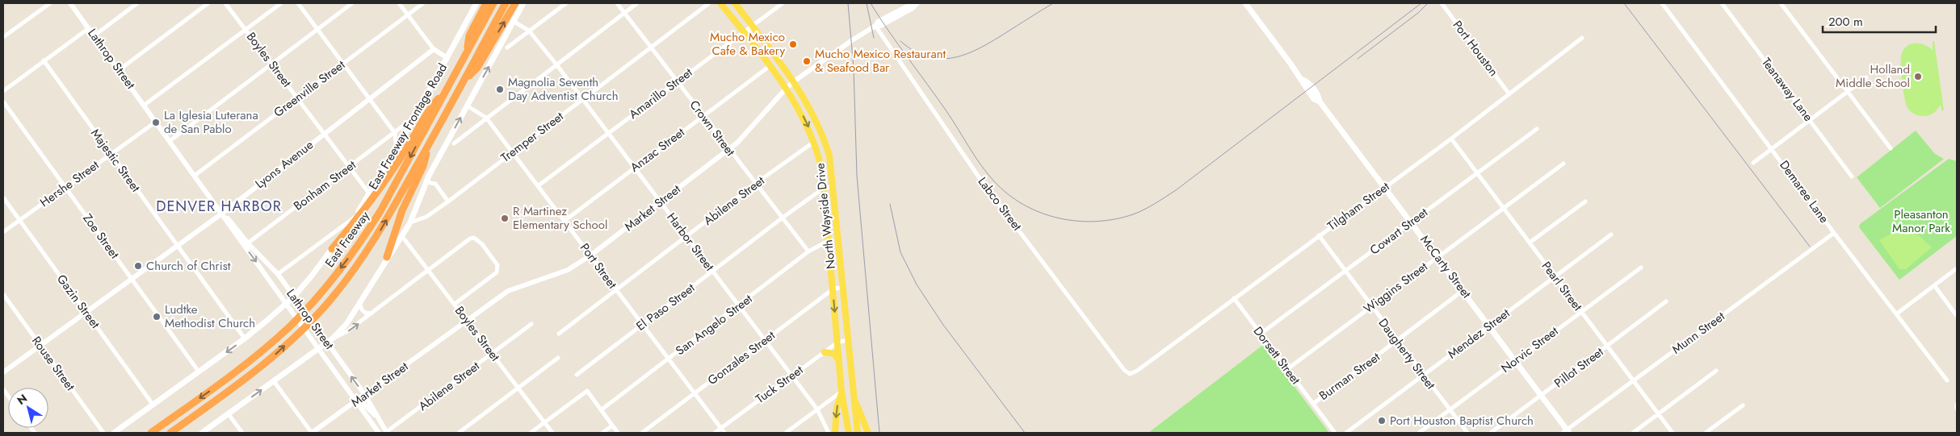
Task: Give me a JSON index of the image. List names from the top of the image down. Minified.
{"streets":{"highway":["East Freeway"],"main road":["East Freeway Frontage Road","North Wayside Drive","McCarty Street"],"street":["Port Houston","Lathrop Street","Boyles Street","Greenville Street","Teanaway Lane","Amarillo Street","Crown Street","Tremper Street","Anzac Street","Majestic Street","Lyons Avenue","Hershe Street","Bonham Street","Demaree Lane","Abilene Street","Labco Street","Tilgham Street","Market Street","Cowart Street","Zoe Street","Harbor Street","Port Street","Pearl Street","Wiggins Street","Gazin Street","El Paso Street","San Angelo Street","Munn Street","Mendez Street","Norvic Street","Daugherty Street","Dorsett Street","Gonzales Street","Rouse Street","Pillot Street","Burman Street","Tuck Street"]},"crossings":[["Port Houston","Tilgham Street"],["Lathrop Street","Greenville Street"],["Lathrop Street","East Freeway Frontage Road"],["Lathrop Street","Lyons Avenue"],["Lathrop Street","Hershe Street"],["Lathrop Street","Bonham Street"],["Lathrop Street","Abilene Street"],["Lathrop Street","Market Street"],["Boyles Street","Greenville Street"],["Boyles Street","East Freeway Frontage Road"],["Boyles Street","Lyons Avenue"],["Boyles Street","Bonham Street"],["Boyles Street","Abilene Street"],["Boyles Street","Market Street"],["Amarillo Street","Crown Street"],["Amarillo Street","North Wayside Drive"],["Amarillo Street","Harbor Street"],["Amarillo Street","Port Street"],["East Freeway Frontage Road","Majestic Street"],["East Freeway Frontage Road","Bonham Street"],["East Freeway Frontage Road","Zoe Street"],["East Freeway Frontage Road","Gazin Street"],["Crown Street","Tremper Street"],["Crown Street","Anzac Street"],["Crown Street","Abilene Street"],["Crown Street","Market Street"],["Crown Street","El Paso Street"],["Crown Street","San Angelo Street"],["Tremper Street","Harbor Street"],["Tremper Street","Port Street"],["Anzac Street","North Wayside Drive"],["Anzac Street","Harbor Street"],["Anzac Street","Port Street"],["Majestic Street","Lyons Avenue"],["Majestic Street","Hershe Street"],["Lyons Avenue","Zoe Street"],["Lyons Avenue","Gazin Street"],["Lyons Avenue","Rouse Street"],["Hershe Street","Zoe Street"],["Hershe Street","Gazin Street"],["Demaree Lane","Munn Street"],["Abilene Street","North Wayside Drive"],["Abilene Street","Harbor Street"],["Abilene Street","Port Street"],["Labco Street","Tilgham Street"],["Labco Street","Market Street"],["Tilgham Street","McCarty Street"],["Tilgham Street","Pearl Street"],["Tilgham Street","Daugherty Street"],["Tilgham Street","Dorsett Street"],["Market Street","North Wayside Drive"],["Market Street","Harbor Street"],["Market Street","Port Street"],["North Wayside Drive","El Paso Street"],["North Wayside Drive","San Angelo Street"],["North Wayside Drive","Gonzales Street"],["North Wayside Drive","Tuck Street"],["Cowart Street","McCarty Street"],["Cowart Street","Pearl Street"],["Cowart Street","Daugherty Street"],["Cowart Street","Dorsett Street"],["Harbor Street","El Paso Street"],["Harbor Street","San Angelo Street"],["Harbor Street","Gonzales Street"],["Harbor Street","Tuck Street"],["Port Street","El Paso Street"],["Port Street","San Angelo Street"],["Port Street","Gonzales Street"],["Port Street","Tuck Street"],["McCarty Street","Wiggins Street"],["McCarty Street","Munn Street"],["McCarty Street","Mendez Street"],["McCarty Street","Norvic Street"],["McCarty Street","Pillot Street"],["McCarty Street","Burman Street"],["Pearl Street","Wiggins Street"],["Pearl Street","Munn Street"],["Pearl Street","Mendez Street"],["Pearl Street","Norvic Street"],["Pearl Street","Pillot Street"],["Wiggins Street","Daugherty Street"],["Wiggins Street","Dorsett Street"],["Mendez Street","Daugherty Street"],["Norvic Street","Daugherty Street"],["Daugherty Street","Burman Street"],["Dorsett Street","Burman Street"]],"districts":["DENVER HARBOR"],"parks":["Pleasanton Manor Park"],"places":["Mucho Mexico Cafe & Bakery","Mucho Mexico Restaurant & Seafood Bar","Holland Middle School","Magnolia Seventh Day Adventist Church","La Iglesia Luterana de San Pablo","R Martinez Elementary School","Church of Christ","Ludtke Methodist Church","Port Houston Baptist Church"],"scale_bar":"200 m","north":"top left"}
